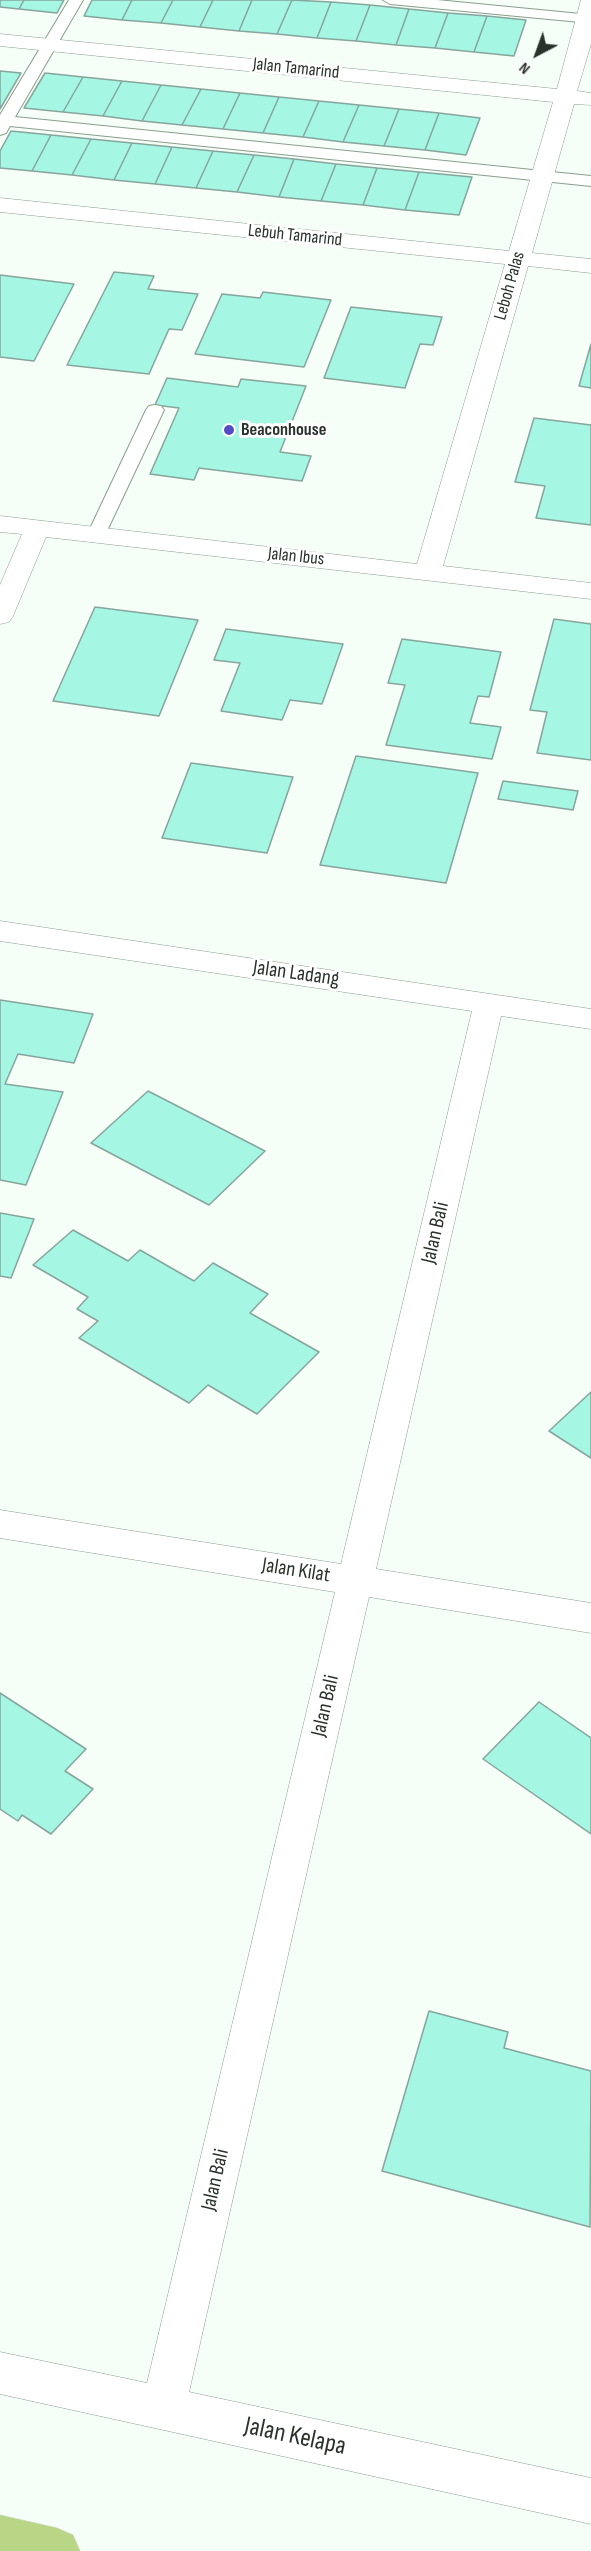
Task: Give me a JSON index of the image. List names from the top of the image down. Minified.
{"streets":{"street":["Jalan Tamarind","Lebuh Tamarind","Leboh Palas","Jalan Ibus","Jalan Ladang","Jalan Bali","Jalan Kilat","Jalan Kelapa"]},"crossings":[["Jalan Tamarind","Leboh Palas"],["Lebuh Tamarind","Leboh Palas"],["Leboh Palas","Jalan Ibus"],["Jalan Ladang","Jalan Bali"],["Jalan Bali","Jalan Kilat"],["Jalan Bali","Jalan Kelapa"]],"places":["Beaconhouse"],"north":"bottom left"}
